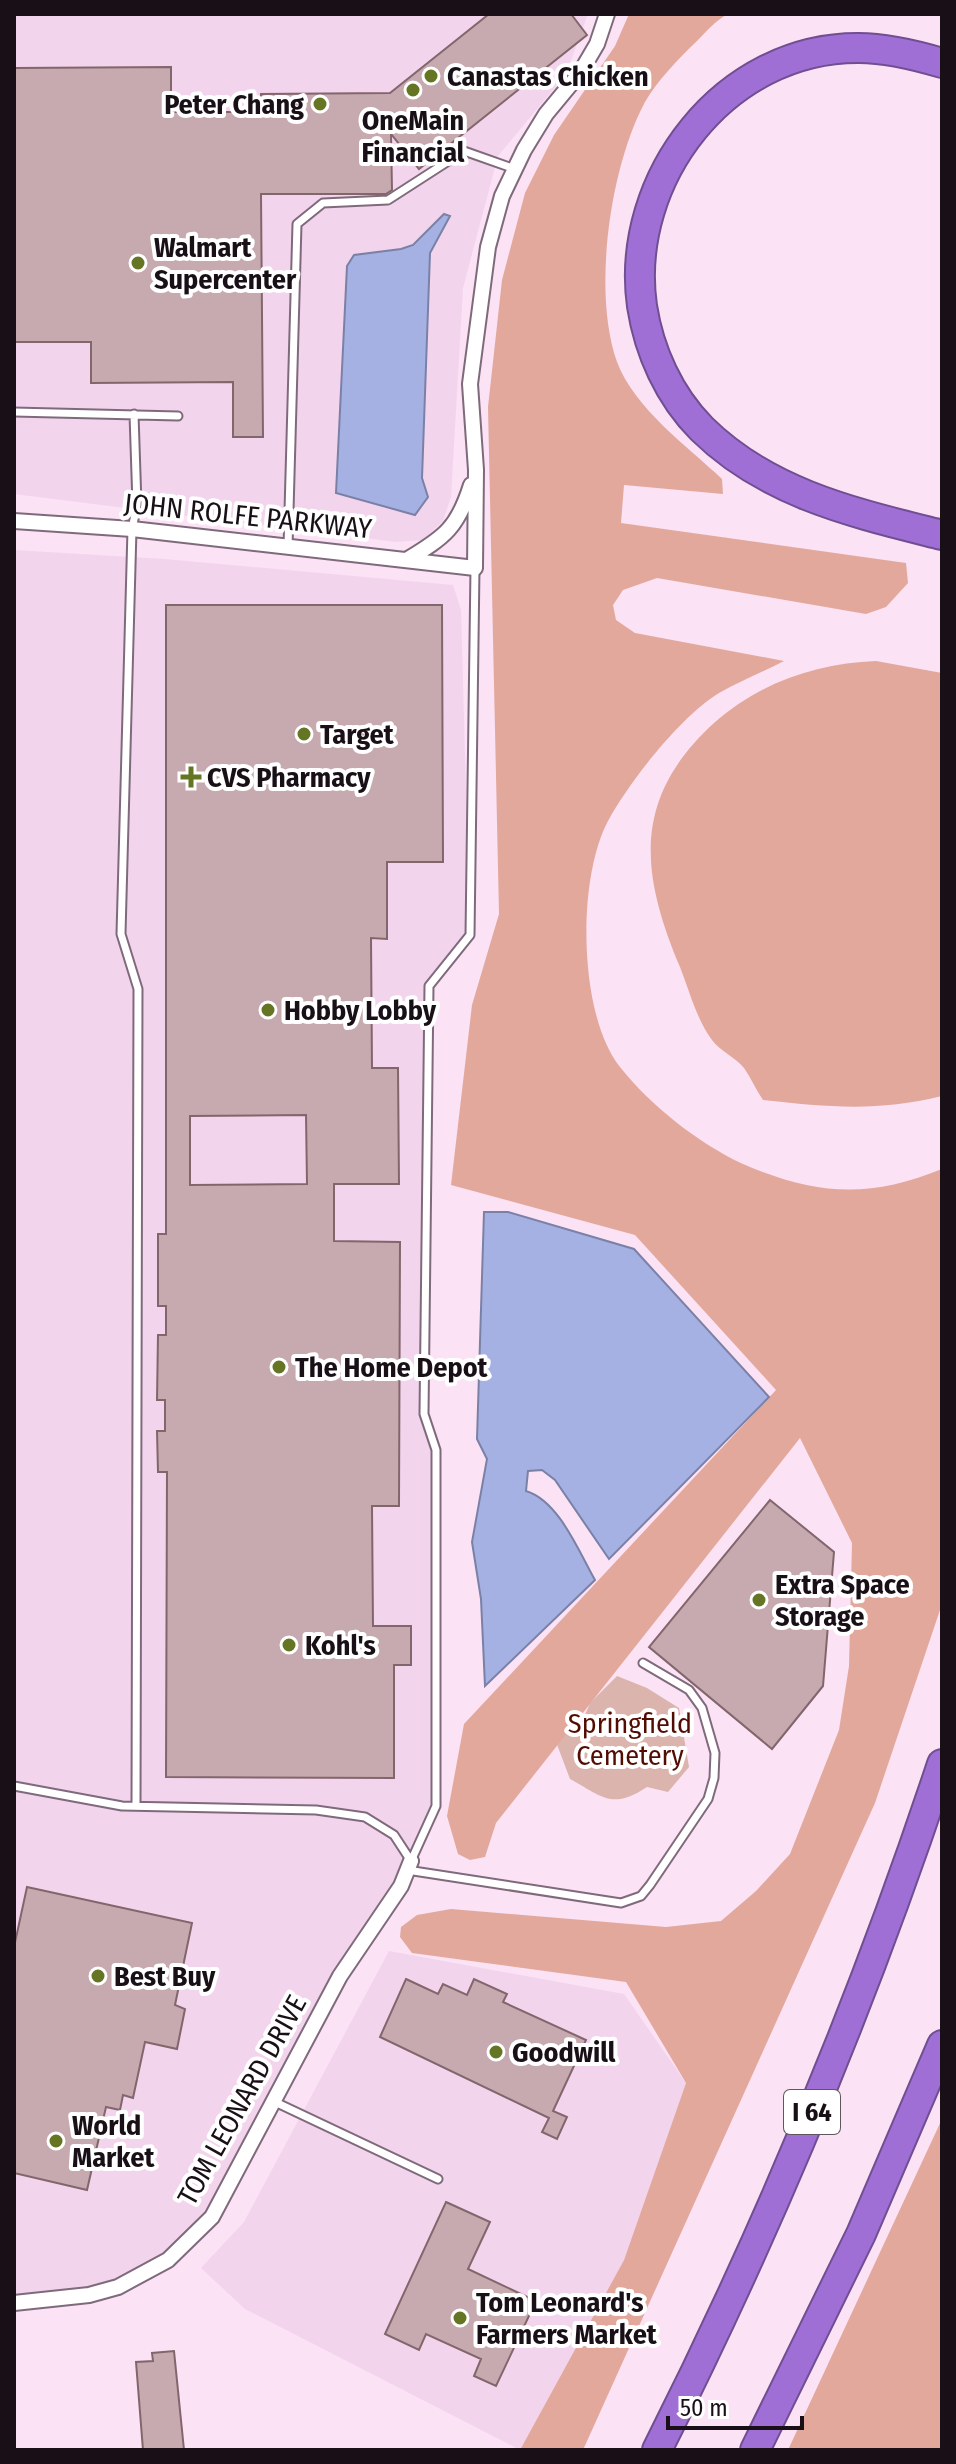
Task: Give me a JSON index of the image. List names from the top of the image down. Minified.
{"streets":{"highway":["I 64"],"street":["JOHN ROLFE PARKWAY","TOM LEONARD DRIVE"]},"parks":["Springfield Cemetery"],"places":{"other":["Canastas Chicken","OneMain Financial","Peter Chang","Walmart Supercenter","Target","Hobby Lobby","The Home Depot","Extra Space Storage","Kohl's","Best Buy","Goodwill","World Market","Tom Leonard's Farmers Market"],"health":["CVS Pharmacy"]},"scale_bar":"50 m"}
